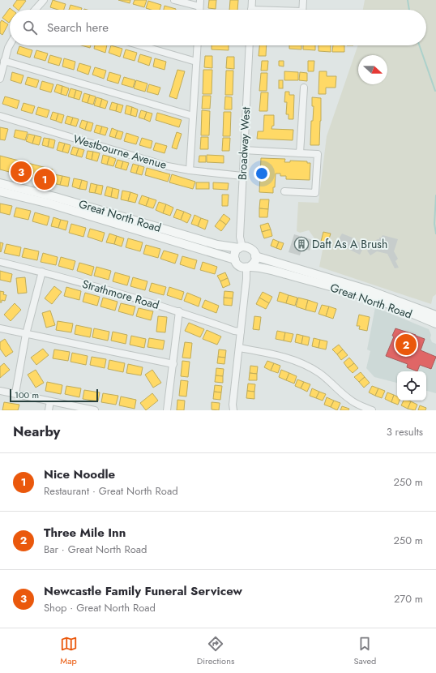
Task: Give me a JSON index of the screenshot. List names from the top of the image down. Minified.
{"streets":{"main road":["Great North Road"],"street":["Broadway West","Westbourne Avenue","Strathmore Road"]},"crossings":[["Broadway West","Westbourne Avenue"],["Broadway West","Great North Road"]],"places":{"building":["Daft As A Brush"]},"scale_bar":"100 m","north":"right","page":{"search":"Search here","pins":["3","1","2"],"scale":"100 m","heading":["Nearby","3 results"],"list":[{"mark":"1","name":"Nice Noodle","note":"Restaurant · Great North Road","value":"250 m"},{"mark":"2","name":"Three Mile Inn","note":"Bar · Great North Road","value":"250 m"},{"mark":"3","name":"Newcastle Family Funeral Servicew","note":"Shop · Great North Road","value":"270 m"}],"nav":["Map","Directions","Saved"]}}
